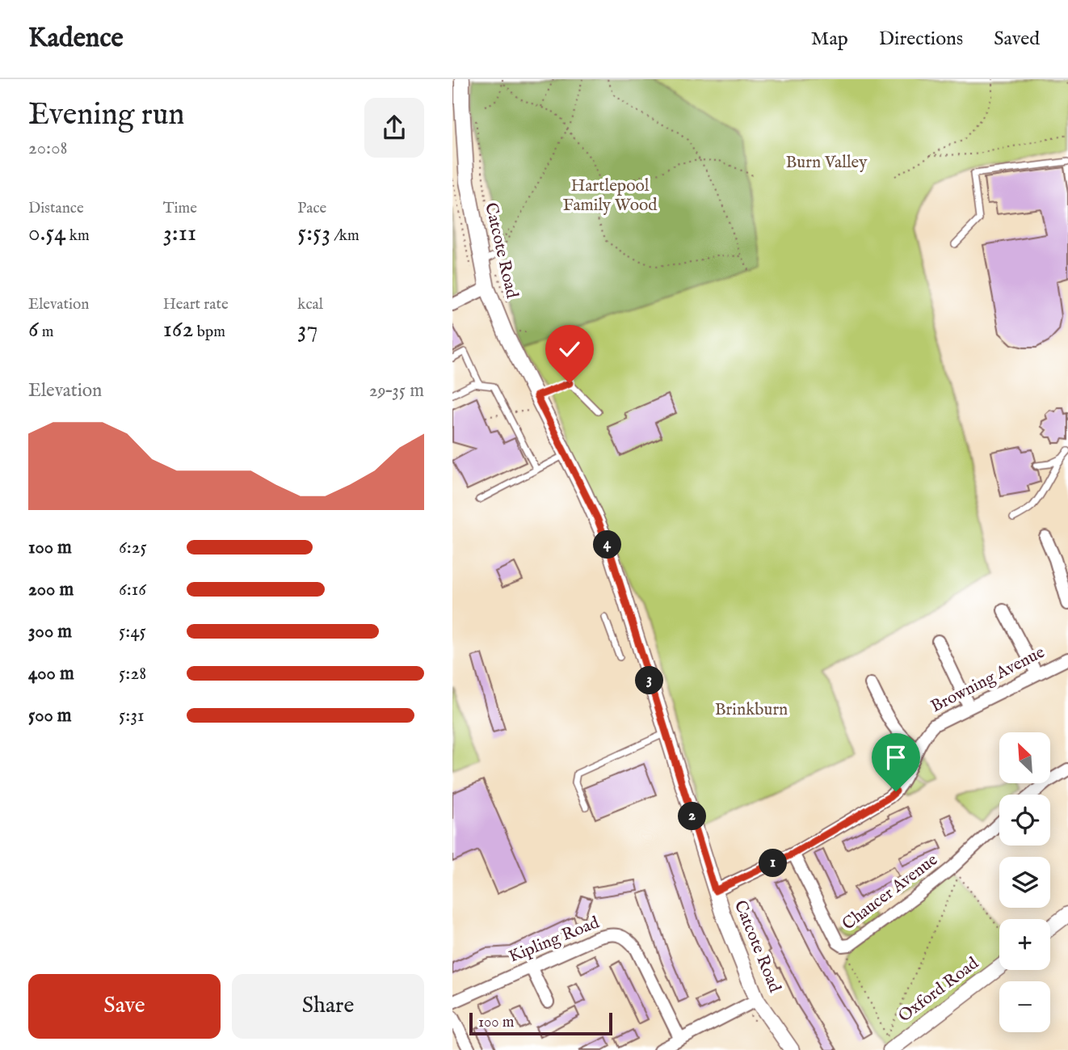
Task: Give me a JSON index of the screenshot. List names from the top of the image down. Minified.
{"streets":{"street":["Catcote Road","Browning Avenue","Chaucer Avenue","Kipling Road","Oxford Road"]},"crossings":[["Catcote Road","Browning Avenue"],["Browning Avenue","Chaucer Avenue"]],"parks":["Burn Valley","Hartlepool Family Wood","Brinkburn"],"scale_bar":"100 m","north":"top left","page":{"header":"Kadence","nav":["Map","Directions","Saved"],"heading":["Evening run","20:08"],"stats":[["Distance","0.54 km"],["Time","3:11"],["Pace","5:53 /km"],["Elevation","6 m"],["Heart rate","162 bpm"],["kcal","37"]],"chart":["Elevation","29–35 m"],"list":[{"name":"100 m","note":"6:25"},{"name":"200 m","note":"6:16"},{"name":"300 m","note":"5:45"},{"name":"400 m","note":"5:28"},{"name":"500 m","note":"5:31"}],"pins":["4","3","2","1"],"map_buttons":["+","−"],"buttons":["Save","Share"],"scale":"100 m"}}
